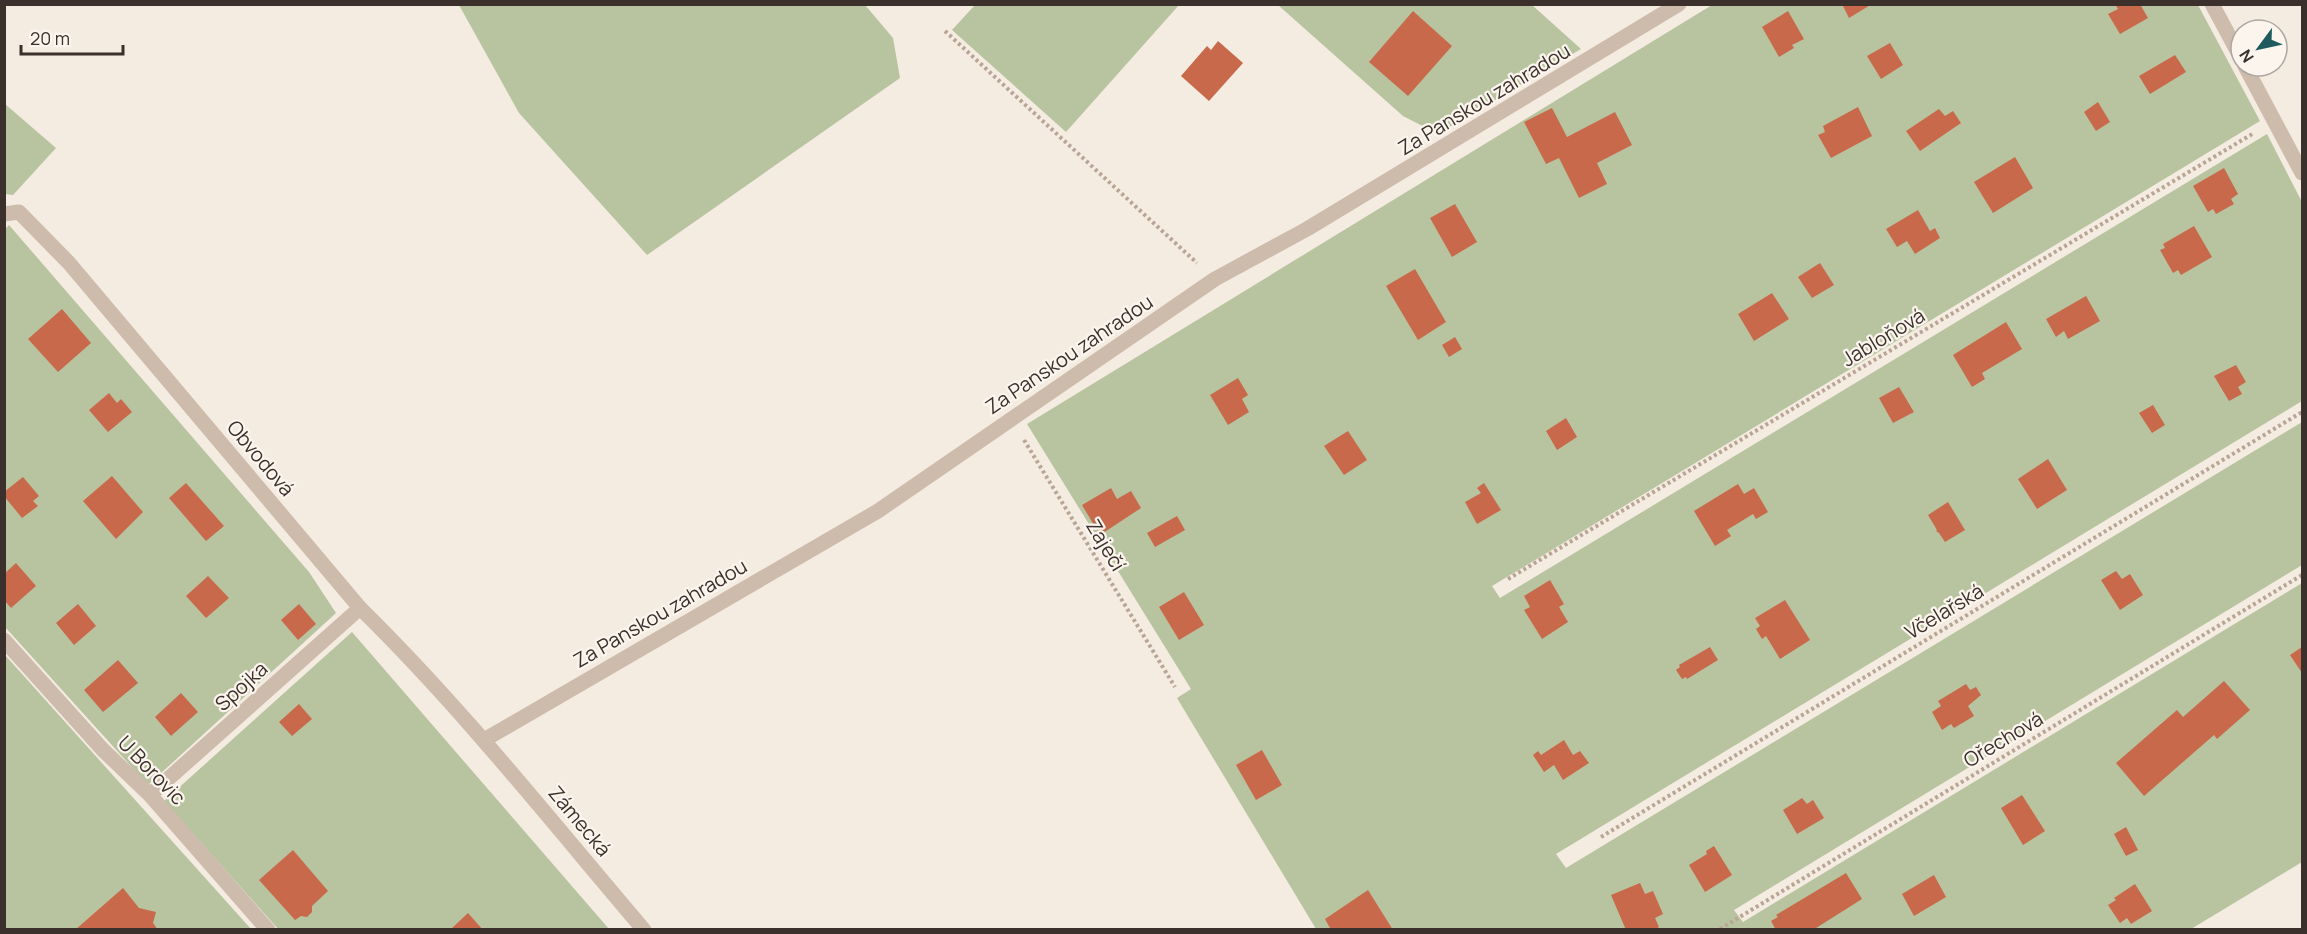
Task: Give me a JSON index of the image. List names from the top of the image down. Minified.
{"streets":{"street":["Za Panskou zahradou","Obvodová","Spojka","U Borovic","Zámecká"],"path":["Jabloňová","Zaječí","Včelařská","Ořechová"]},"crossings":[["Za Panskou zahradou","Obvodová"],["Za Panskou zahradou","Zaječí"],["Za Panskou zahradou","Zámecká"],["Obvodová","Spojka"],["Obvodová","Zámecká"],["Spojka","U Borovic"]],"scale_bar":"20 m","north":"bottom left"}
